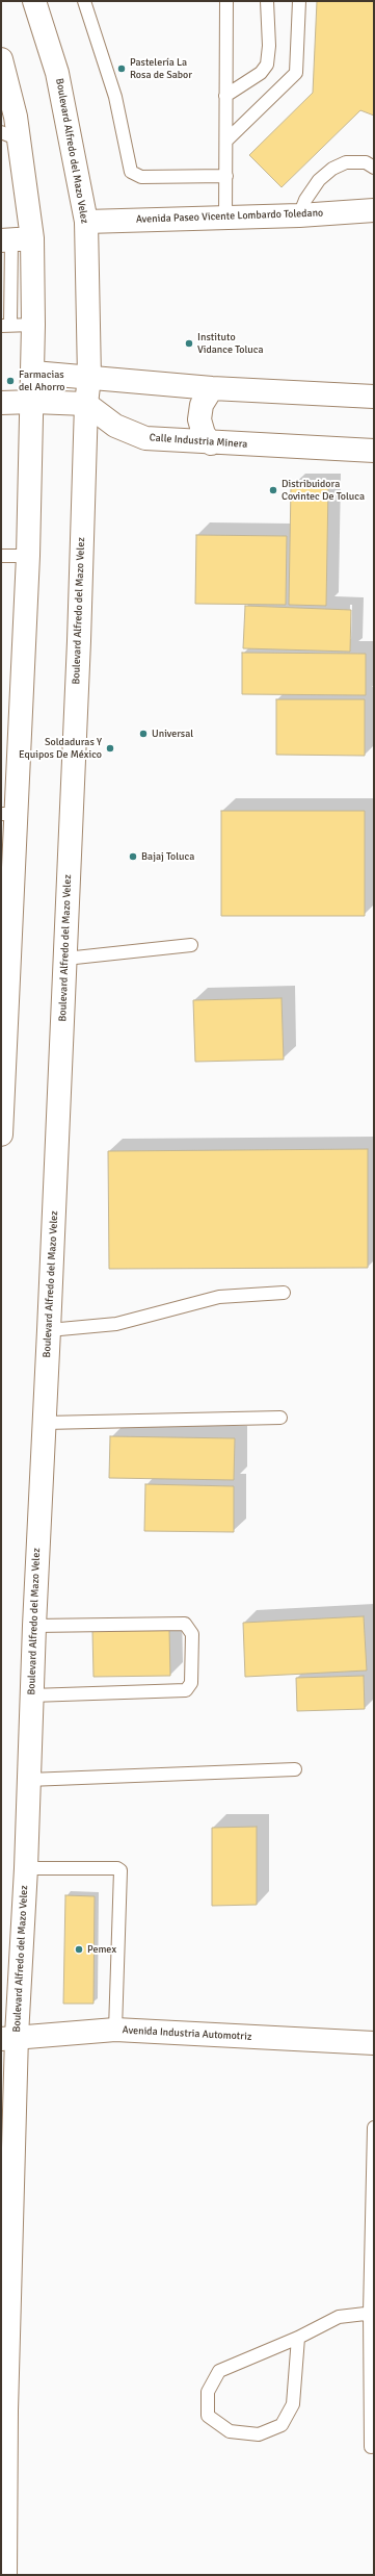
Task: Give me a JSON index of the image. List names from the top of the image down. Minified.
{"streets":{"main road":["Boulevard Alfredo del Mazo Velez","Avenida Paseo Vicente Lombardo Toledano","Calle Industria Minera","Avenida Industria Automotriz"]},"crossings":[["Boulevard Alfredo del Mazo Velez","Avenida Paseo Vicente Lombardo Toledano"],["Boulevard Alfredo del Mazo Velez","Calle Industria Minera"],["Boulevard Alfredo del Mazo Velez","Avenida Industria Automotriz"]],"places":["Pastelería La Rosa de Sabor","Instituto Vidance Toluca","Farmacias del Ahorro","Distribuidora Covintec De Toluca","Universal","Soldaduras Y Equipos De México","Bajaj Toluca","Pemex"]}
